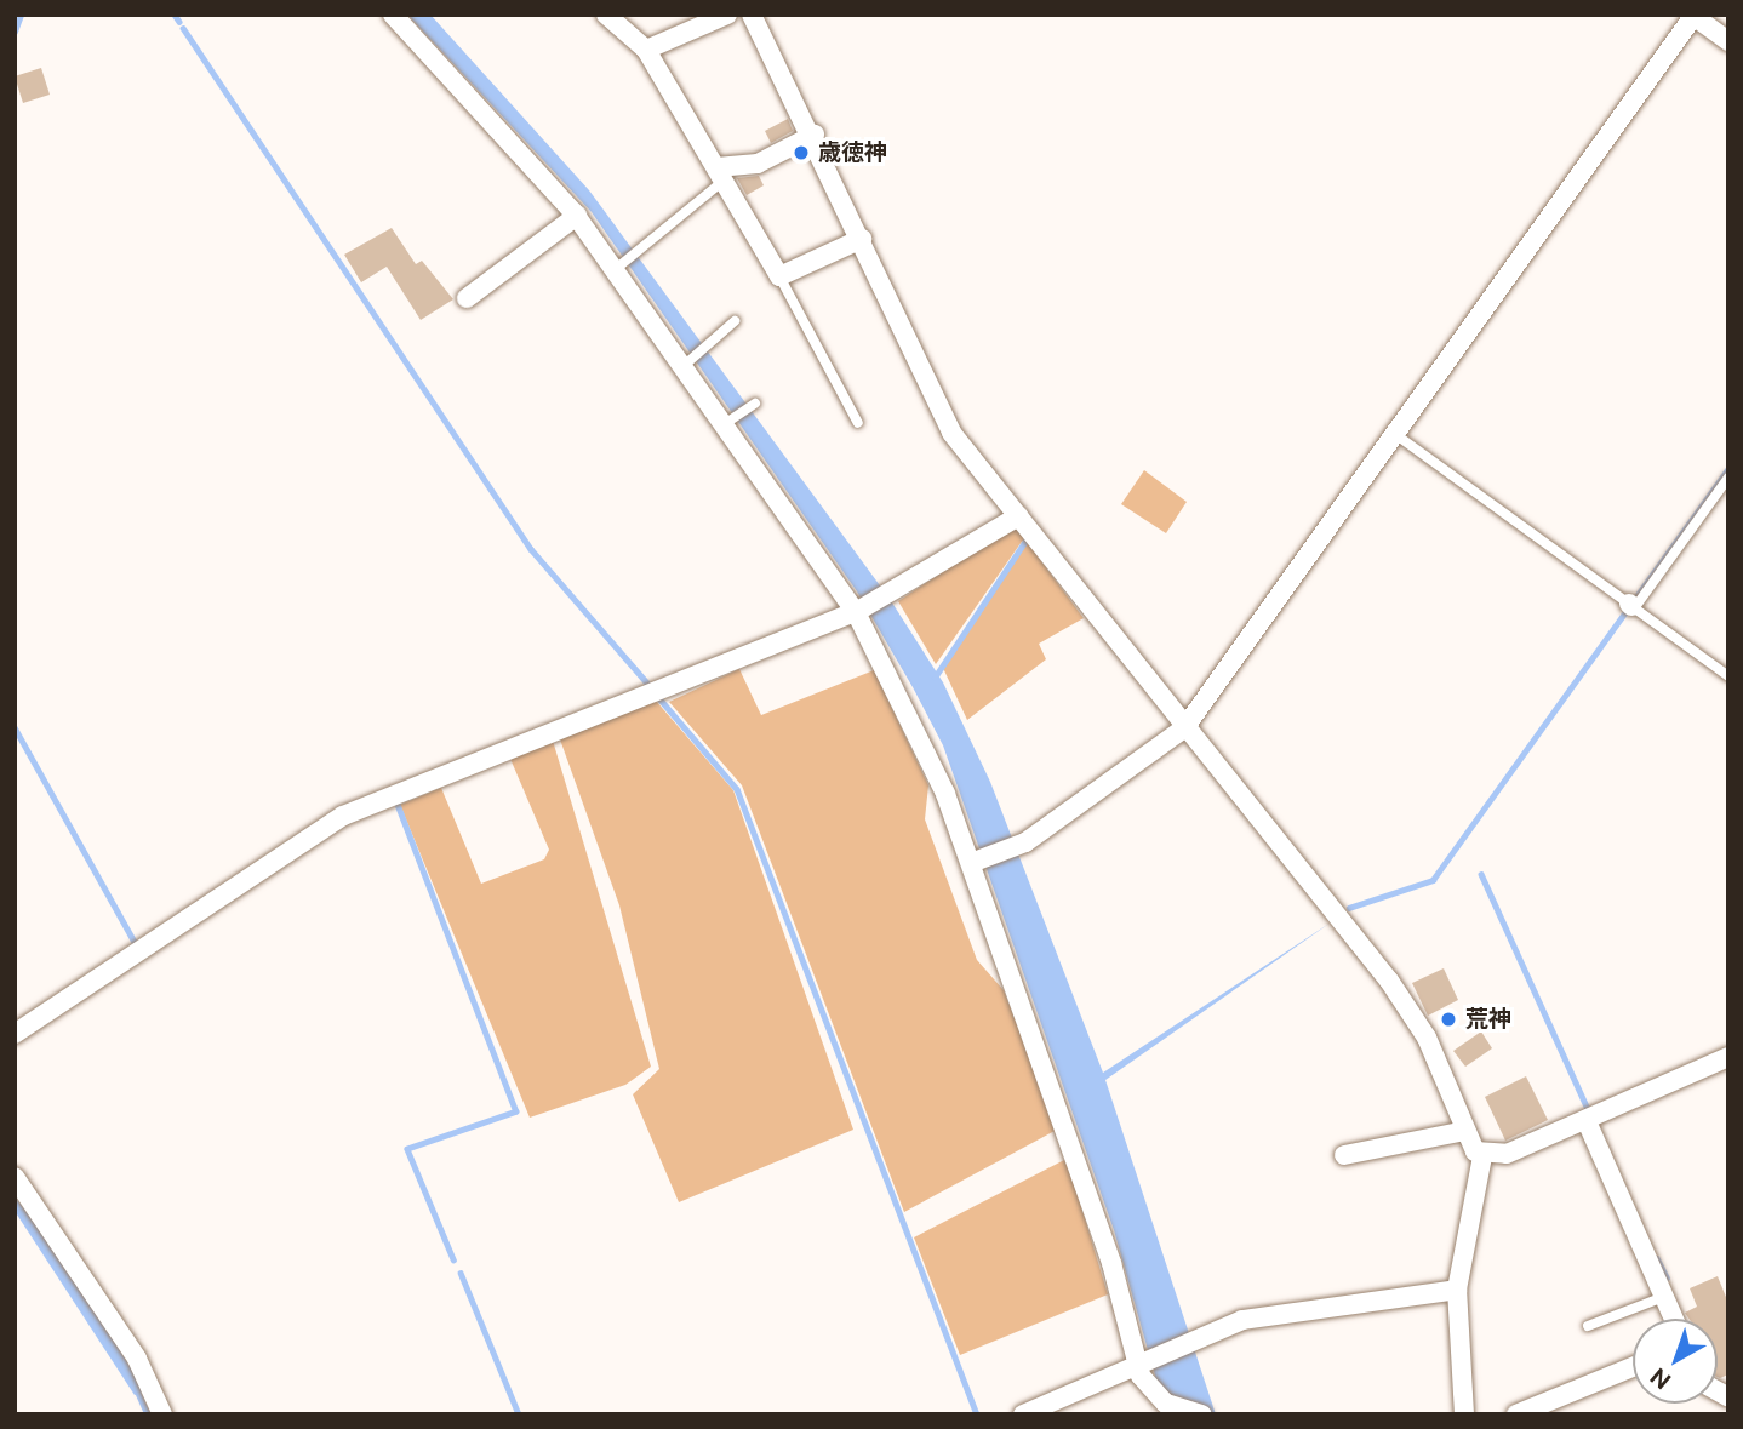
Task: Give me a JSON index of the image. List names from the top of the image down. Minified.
{"places":["歳徳神","荒神"],"north":"bottom left"}
